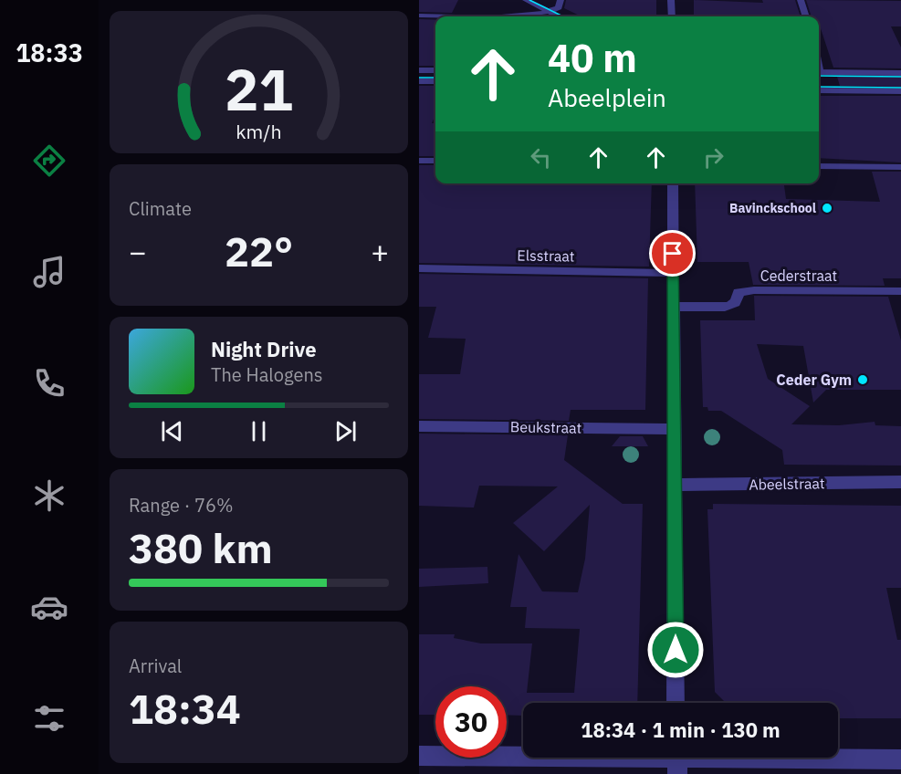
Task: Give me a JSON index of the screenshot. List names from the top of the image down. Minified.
{"streets":{"street":["Elsstraat","Cederstraat","Beukstraat","Abeelstraat"]},"places":["Bavinckschool","Ceder Gym"],"page":{"tabs":"18:33","turn":["40 m","Abeelplein"],"tile":["Climate",["Range · 76%","380 km"],["Arrival","18:34"]],"heat":["−","22°","+"],"song":["Night Drive","The Halogens"],"limit":"30","trip":"18:34 · 1 min · 130 m","gauge":["21","km/h"]}}
